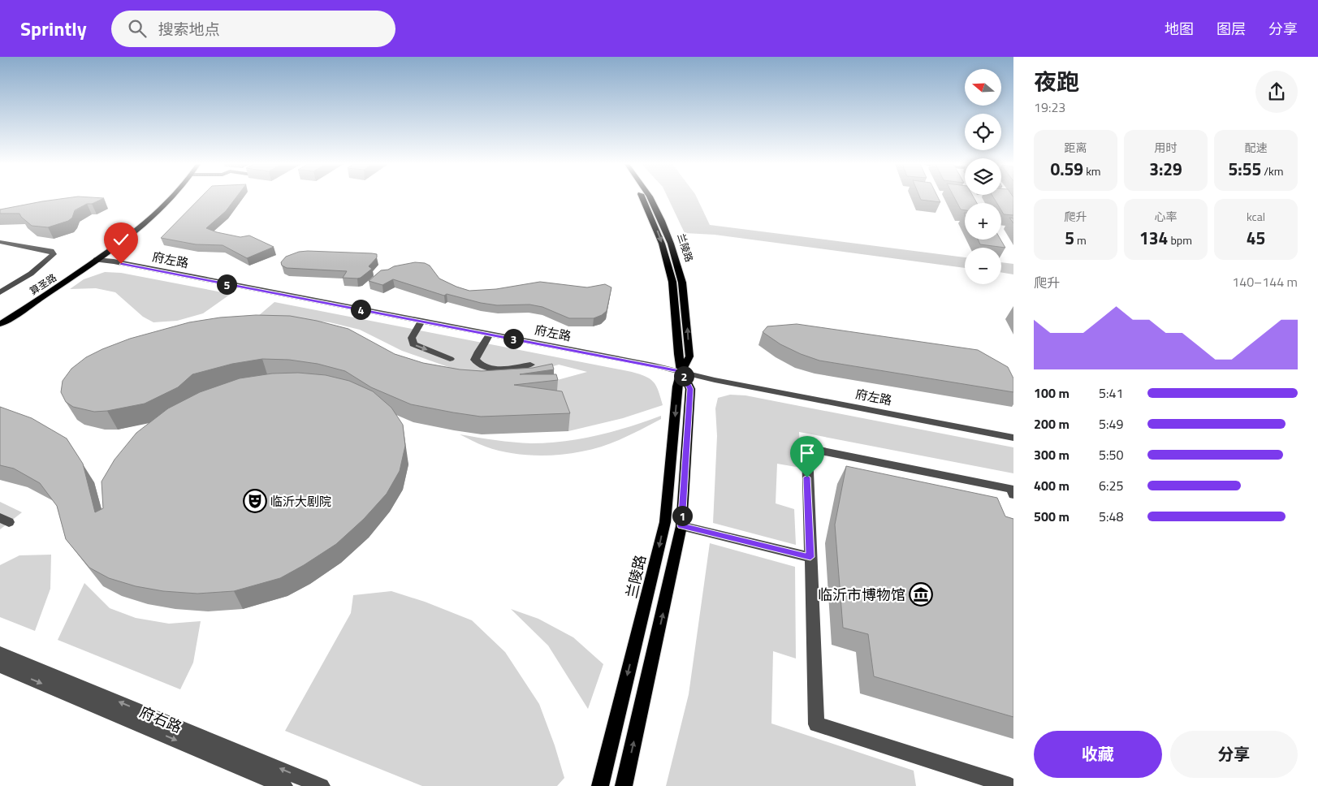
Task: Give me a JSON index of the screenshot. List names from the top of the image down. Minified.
{"streets":{"main road":["兰陵路","算圣路"],"street":["府左路","府右路"]},"crossings":[["兰陵路","府左路"],["府左路","算圣路"]],"places":{"theatre":["临沂大剧院"],"museum":["临沂市博物馆"]},"north":"left","page":{"header":"Sprintly","search":"搜索地点","nav":["地图","图层","分享"],"heading":["夜跑","19:23"],"map_buttons":["+","−"],"stats":[["距离","0.59 km"],["用时","3:29"],["配速","5:55 /km"],["爬升","5 m"],["心率","134 bpm"],["kcal","45"]],"chart":["爬升","140–144 m"],"pins":["5","4","3","2","1"],"list":[{"name":"100 m","note":"5:41"},{"name":"200 m","note":"5:49"},{"name":"300 m","note":"5:50"},{"name":"400 m","note":"6:25"},{"name":"500 m","note":"5:48"}],"buttons":["收藏","分享"]}}
